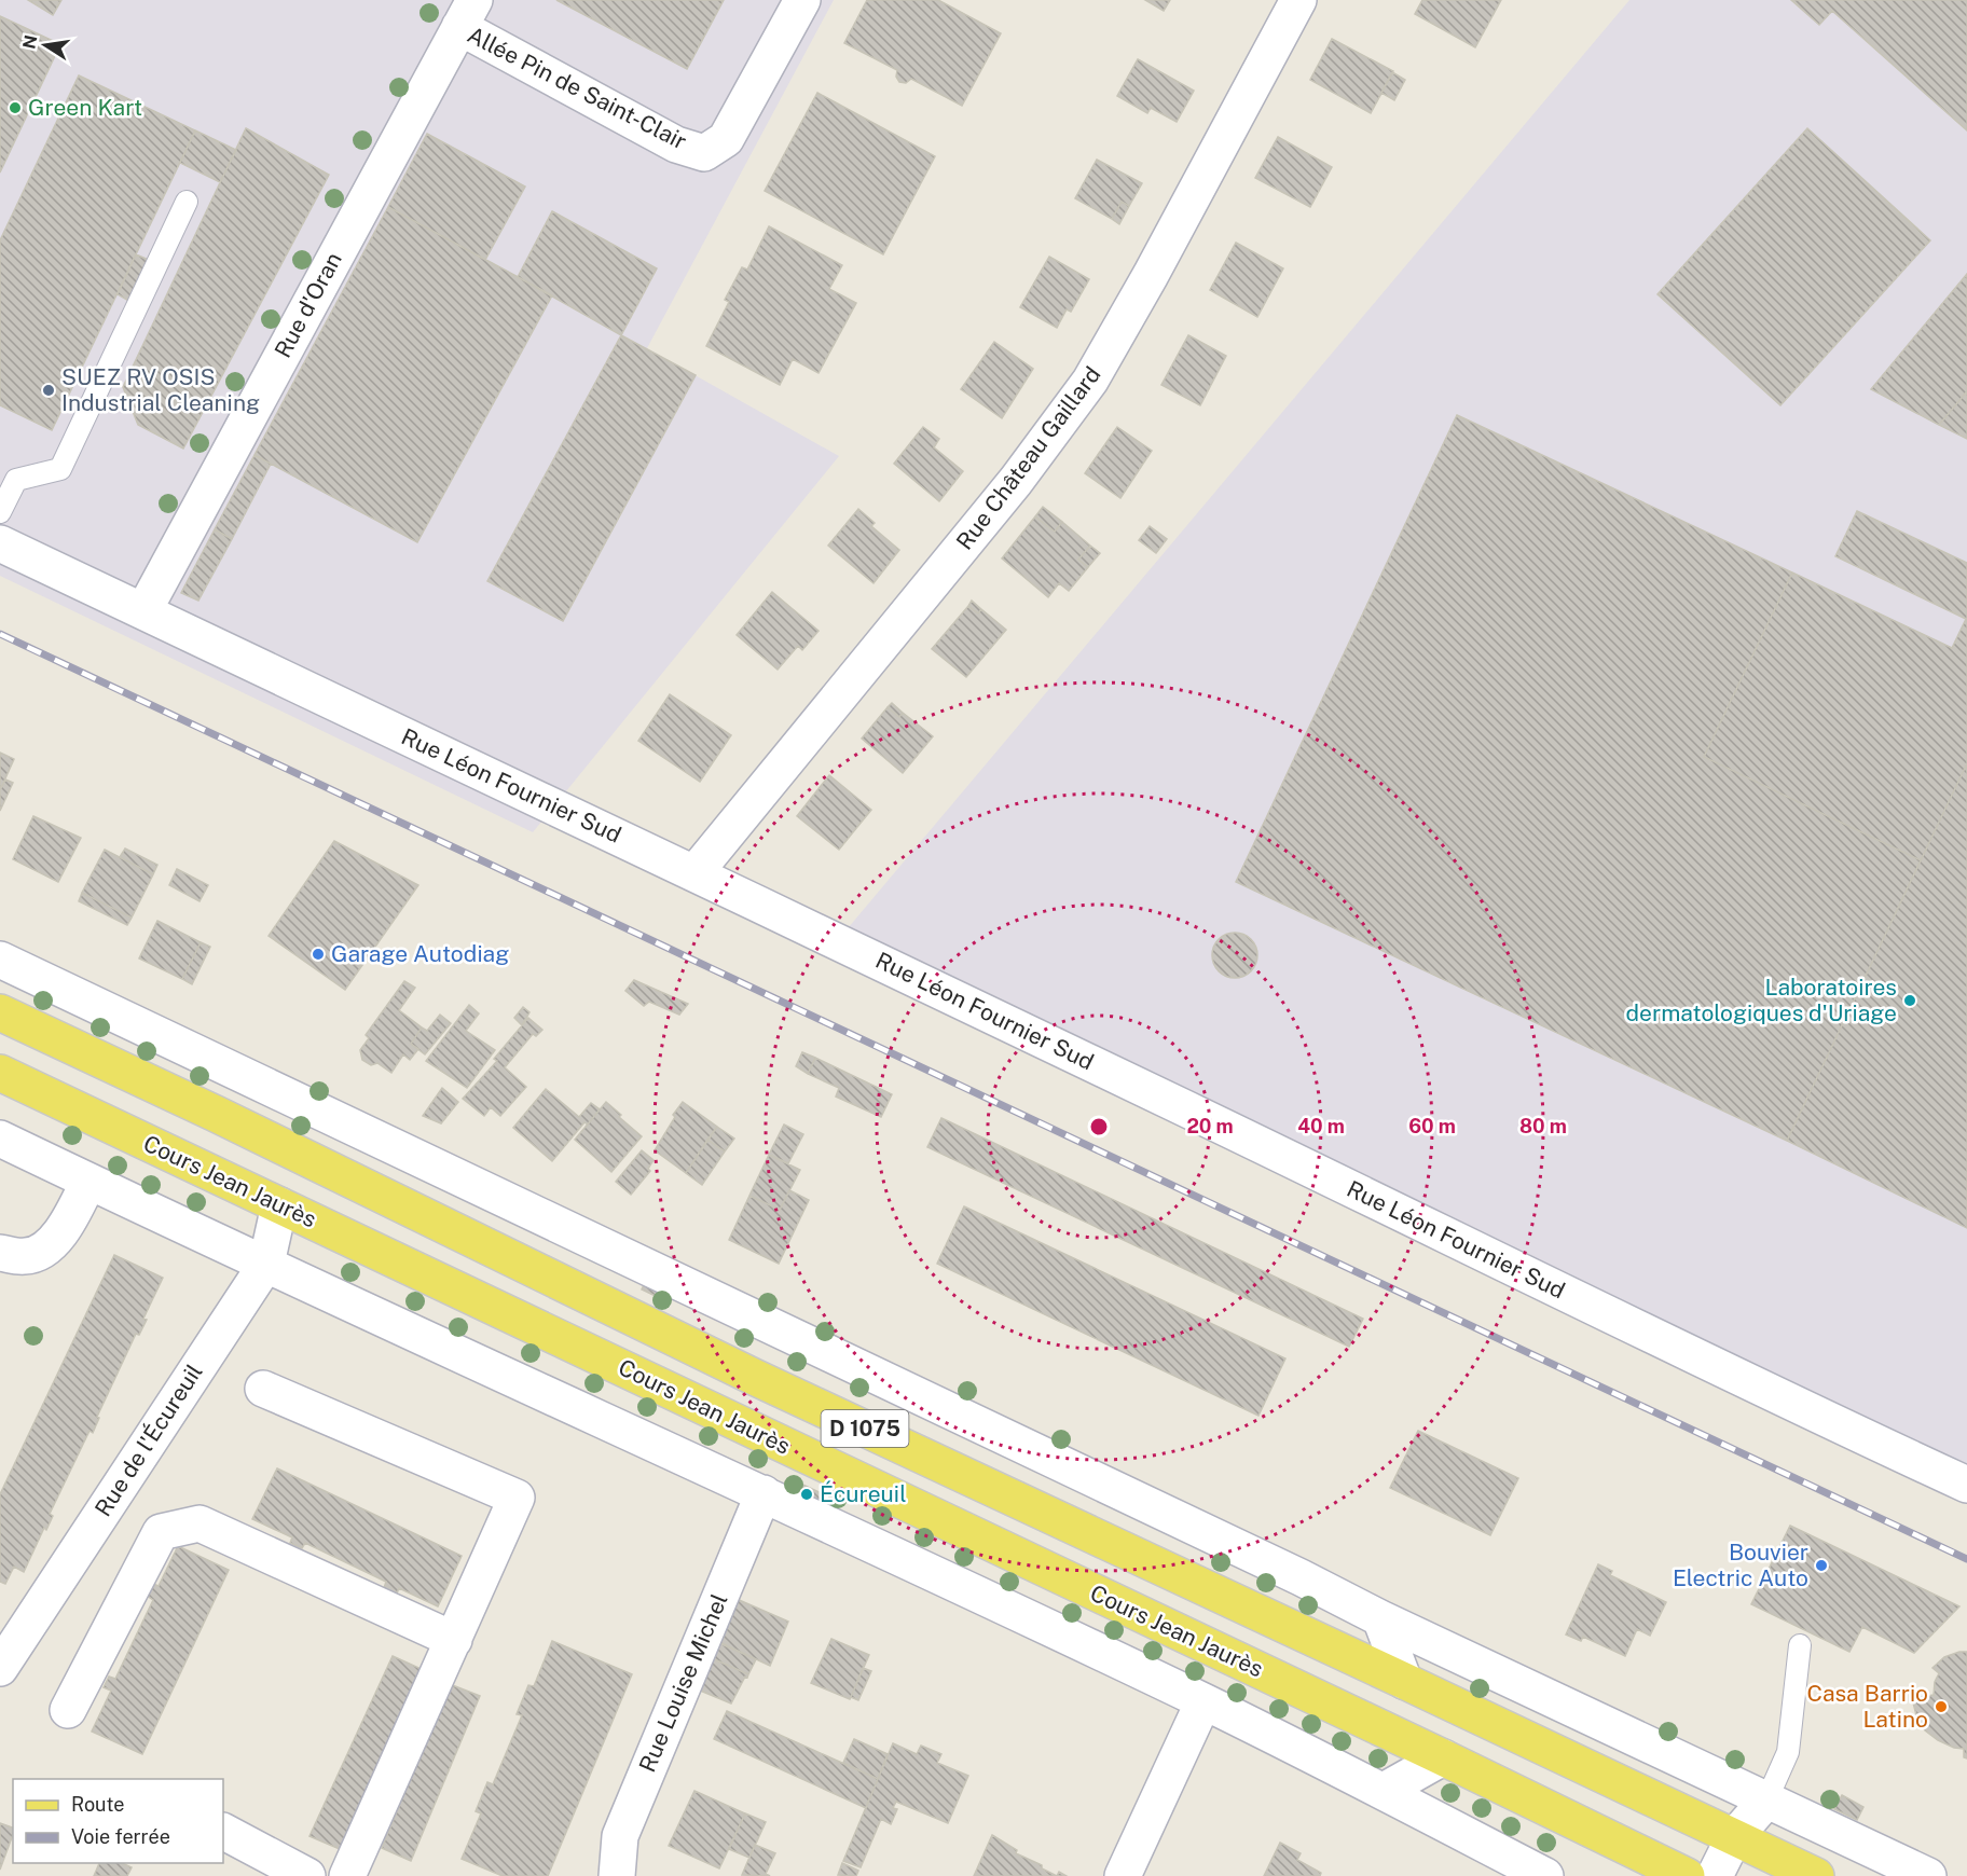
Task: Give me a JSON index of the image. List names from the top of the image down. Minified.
{"streets":{"main road":["Cours Jean Jaurès","D 1075"],"street":["Allée Pin de Saint-Clair","Rue d'Oran","Rue Château Gaillard","Rue Léon Fournier Sud","Rue de l'Écureuil","Rue Louise Michel"]},"crossings":[["Allée Pin de Saint-Clair","Rue d'Oran"],["Rue d'Oran","Rue Léon Fournier Sud"],["Rue Château Gaillard","Rue Léon Fournier Sud"],["Cours Jean Jaurès","Rue de l'Écureuil"]],"places":["Green Kart","SUEZ RV OSIS Industrial Cleaning","Garage Autodiag","Laboratoires dermatologiques d'Uriage","Écureuil","Bouvier Electric Auto","Casa Barrio Latino"],"legend":["Route","Voie ferrée"],"north":"left","rings":["20 m","40 m","60 m","80 m"]}
